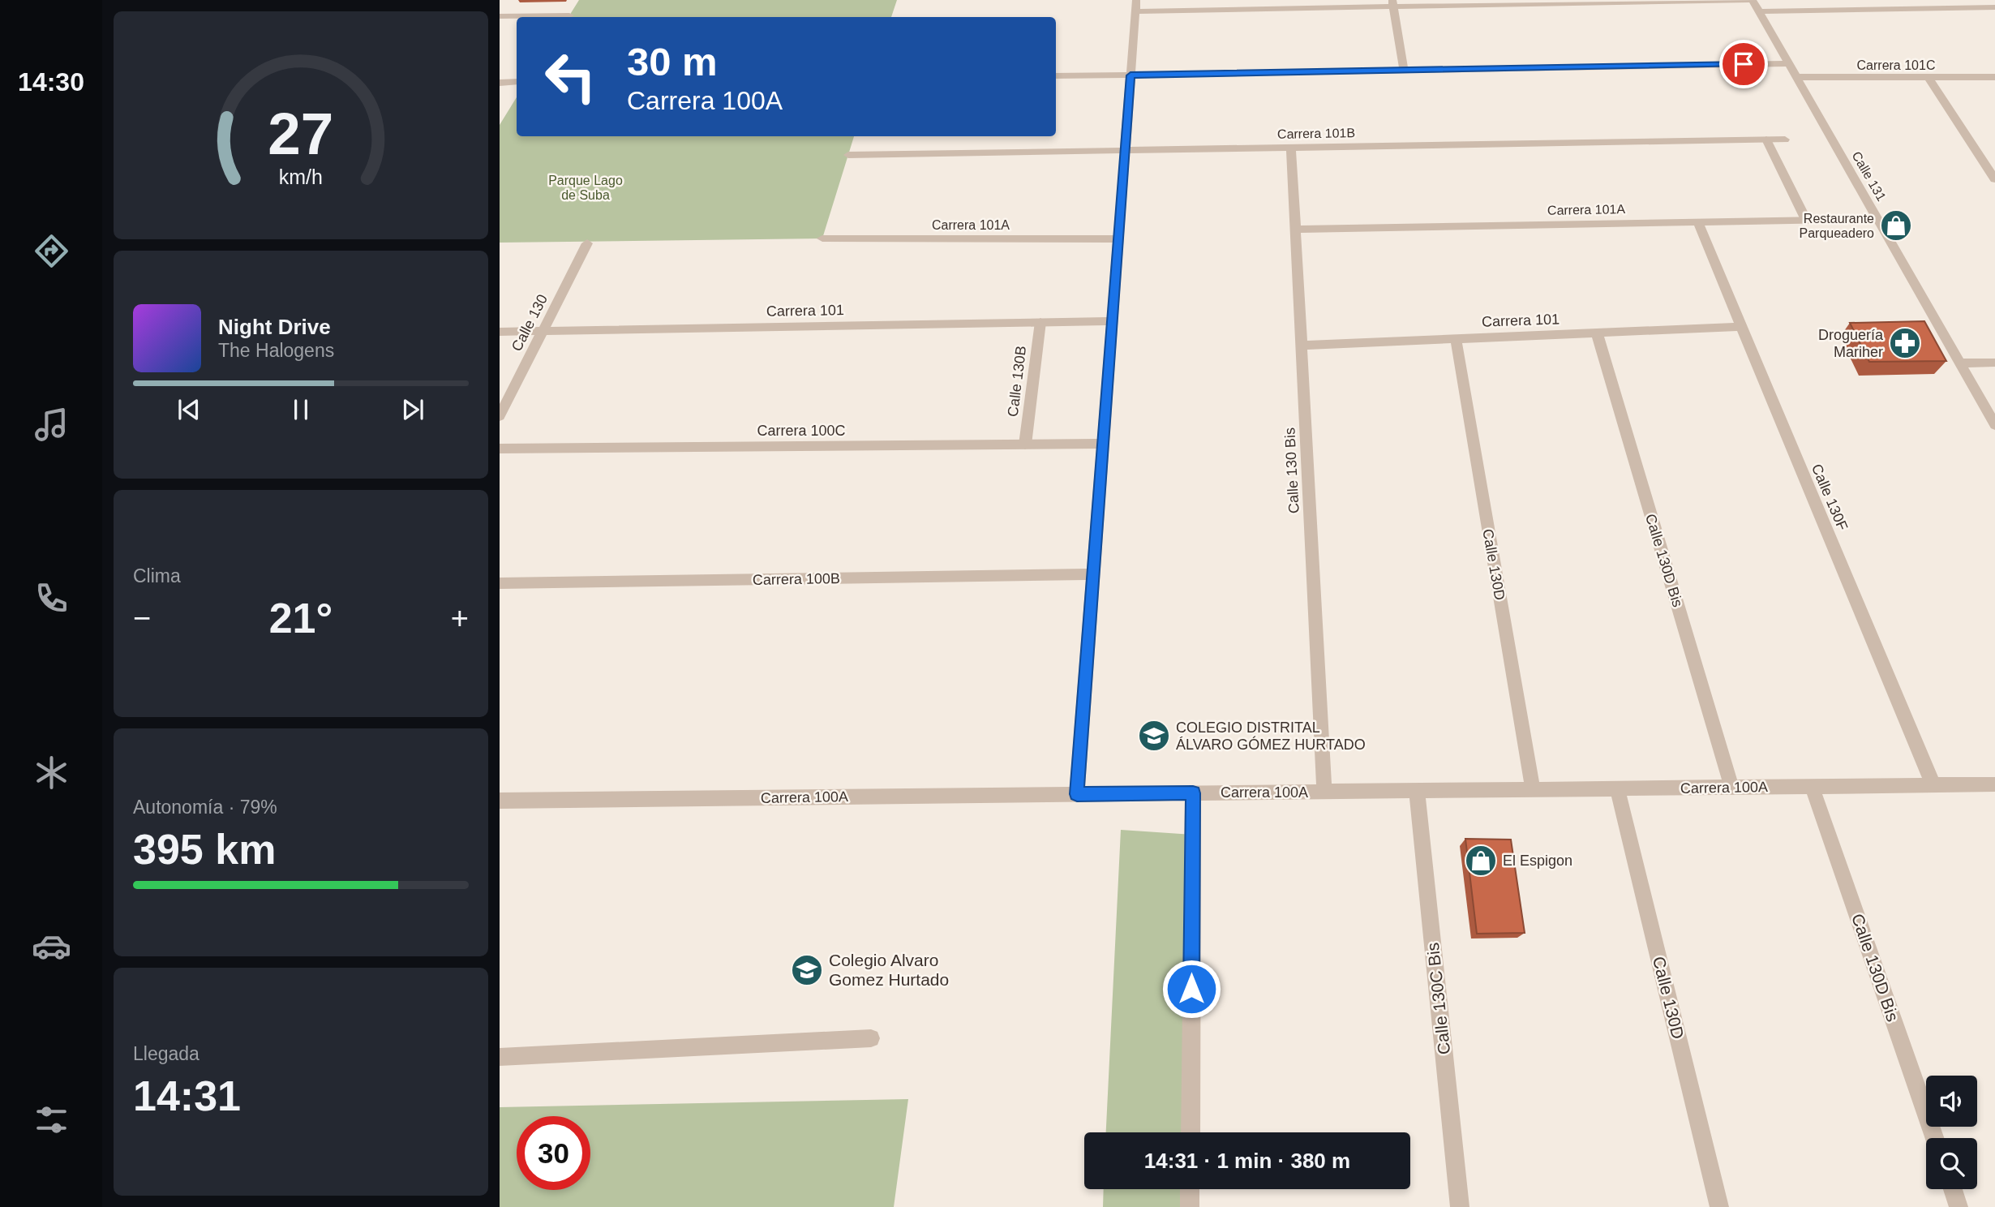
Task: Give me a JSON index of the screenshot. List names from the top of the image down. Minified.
{"streets":{"street":["Carrera 101C","Carrera 101B","Calle 131","Carrera 101A","Carrera 101","Calle 130","Calle 130B","Carrera 100C","Calle 130 Bis","Calle 130F","Calle 130D Bis","Calle 130D","Carrera 100B","Carrera 100A","Calle 130C Bis"]},"crossings":[["Carrera 101C","Calle 131"],["Carrera 101B","Calle 130 Bis"],["Calle 131","Carrera 101A"],["Carrera 101A","Calle 130 Bis"],["Carrera 101A","Calle 130F"],["Carrera 101","Calle 130"],["Carrera 101","Calle 130B"],["Carrera 101","Calle 130 Bis"],["Carrera 101","Calle 130F"],["Carrera 101","Calle 130D Bis"],["Carrera 101","Calle 130D"],["Calle 130B","Carrera 100C"],["Calle 130 Bis","Carrera 100A"],["Calle 130F","Carrera 100A"],["Calle 130D Bis","Carrera 100A"],["Calle 130D","Carrera 100A"],["Carrera 100A","Calle 130C Bis"]],"parks":["Parque Lago de Suba"],"places":{"shop":["Restaurante Parqueadero","El Espigon"],"pharmacy":["Droguería Mariher"],"school or university":["COLEGIO DISTRITAL ÁLVARO GÓMEZ HURTADO","Colegio Alvaro Gomez Hurtado"]},"page":{"tabs":"14:30","turn":["30 m","Carrera 100A"],"song":["Night Drive","The Halogens"],"tile":["Clima",["Autonomía · 79%","395 km"],["Llegada","14:31"]],"heat":["−","21°","+"],"limit":"30","trip":"14:31 · 1 min · 380 m","gauge":["27","km/h"]}}
